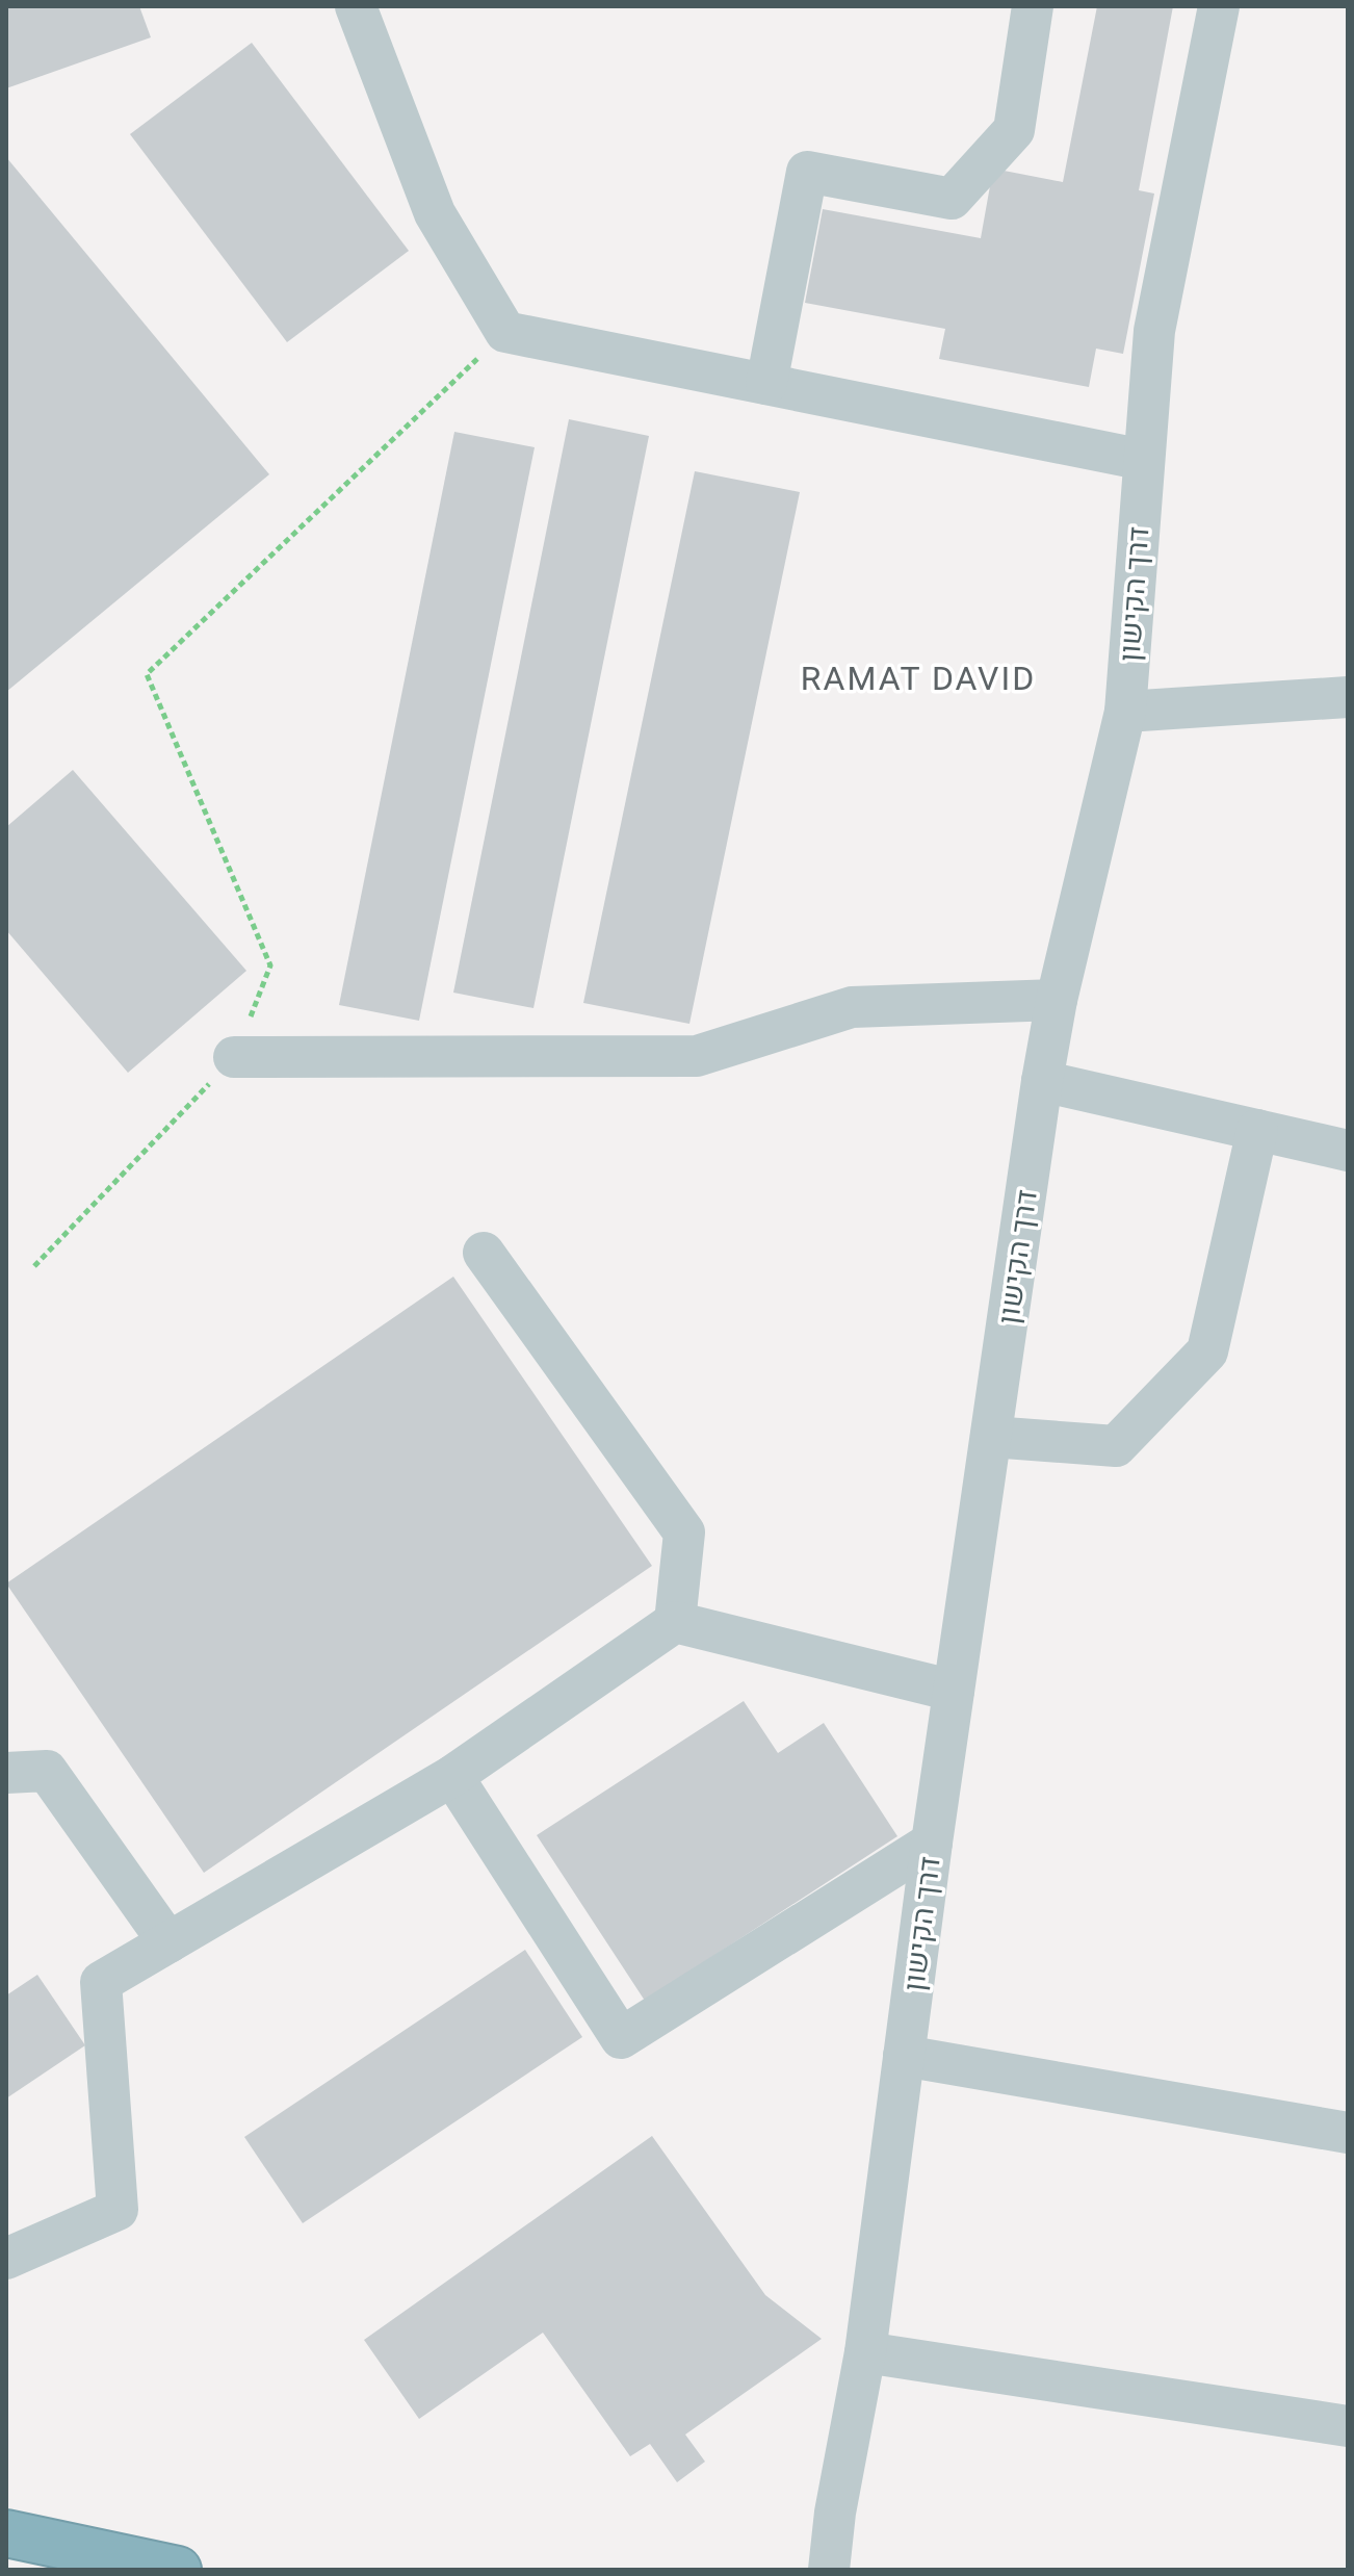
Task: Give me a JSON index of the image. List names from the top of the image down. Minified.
{"streets":{"street":["דרך הקישון"]},"districts":["RAMAT DAVID"]}
